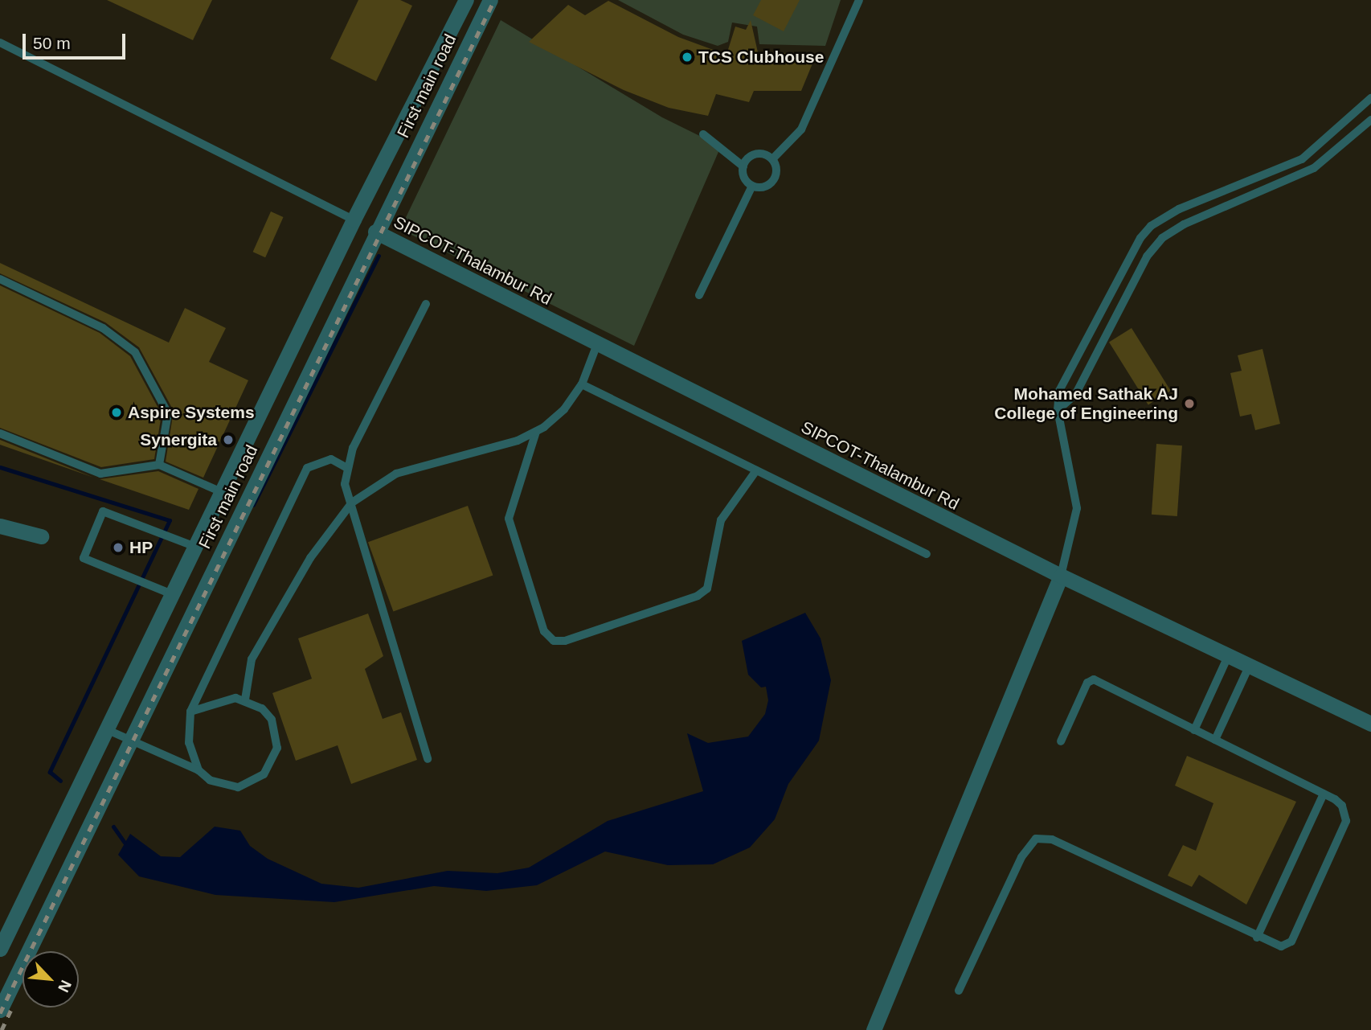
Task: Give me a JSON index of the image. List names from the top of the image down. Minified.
{"streets":{"street":["First main road","SIPCOT-Thalambur Rd"]},"crossings":[["First main road","SIPCOT-Thalambur Rd"]],"places":["TCS Clubhouse","Mohamed Sathak AJ College of Engineering","Aspire Systems","Synergita","HP"],"scale_bar":"50 m","north":"bottom right"}
